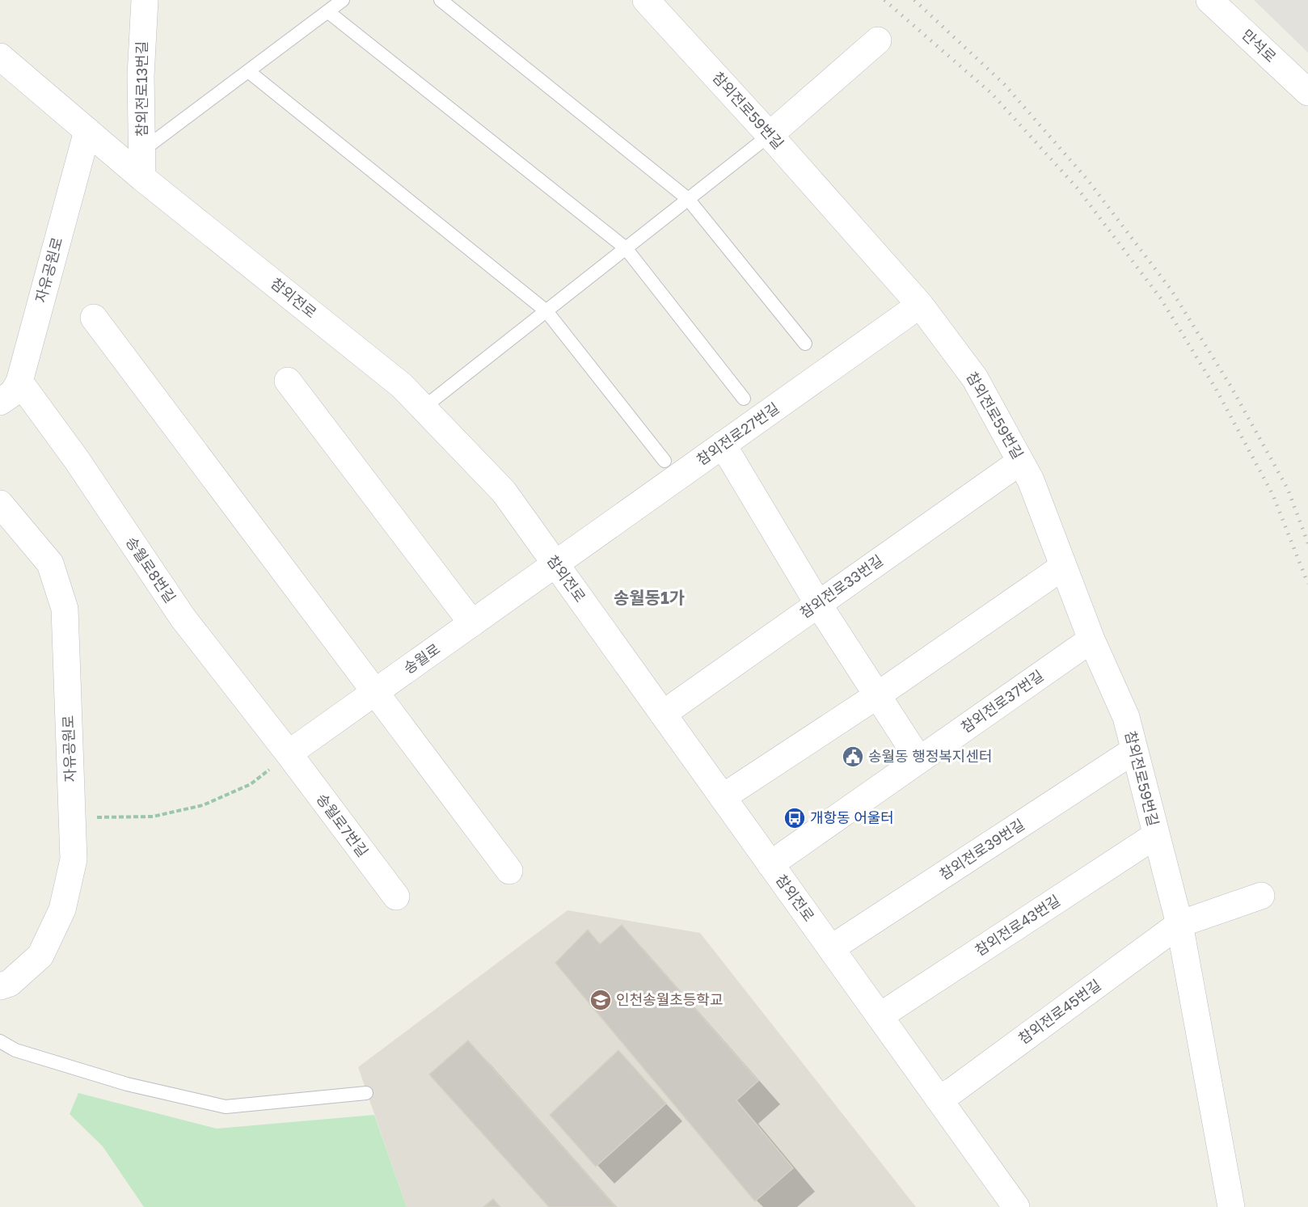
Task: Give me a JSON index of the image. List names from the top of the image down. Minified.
{"streets":{"street":["만석로","참외전로13번길","참외전로59번길","자유공원로","참외전로","참외전로27번길","송월로8번길","참외전로33번길","송월로","참외전로37번길","송월로7번길","참외전로39번길","참외전로43번길","참외전로45번길"]},"crossings":[["참외전로13번길","참외전로"],["참외전로59번길","참외전로27번길"],["참외전로59번길","참외전로33번길"],["참외전로59번길","참외전로37번길"],["참외전로59번길","참외전로39번길"],["참외전로59번길","참외전로43번길"],["참외전로59번길","참외전로45번길"],["자유공원로","참외전로"],["자유공원로","송월로8번길"],["참외전로","참외전로27번길"],["참외전로","참외전로33번길"],["참외전로","송월로"],["참외전로","참외전로37번길"],["참외전로","참외전로39번길"],["참외전로","참외전로43번길"],["참외전로","참외전로45번길"],["참외전로27번길","송월로"],["송월로8번길","송월로"],["송월로8번길","송월로7번길"],["송월로","송월로7번길"]],"districts":["송월동1가"],"places":{"public building":["송월동 행정복지센터"],"bus stop":["개항동 어울터"],"school or university":["인천송월초등학교"]}}
